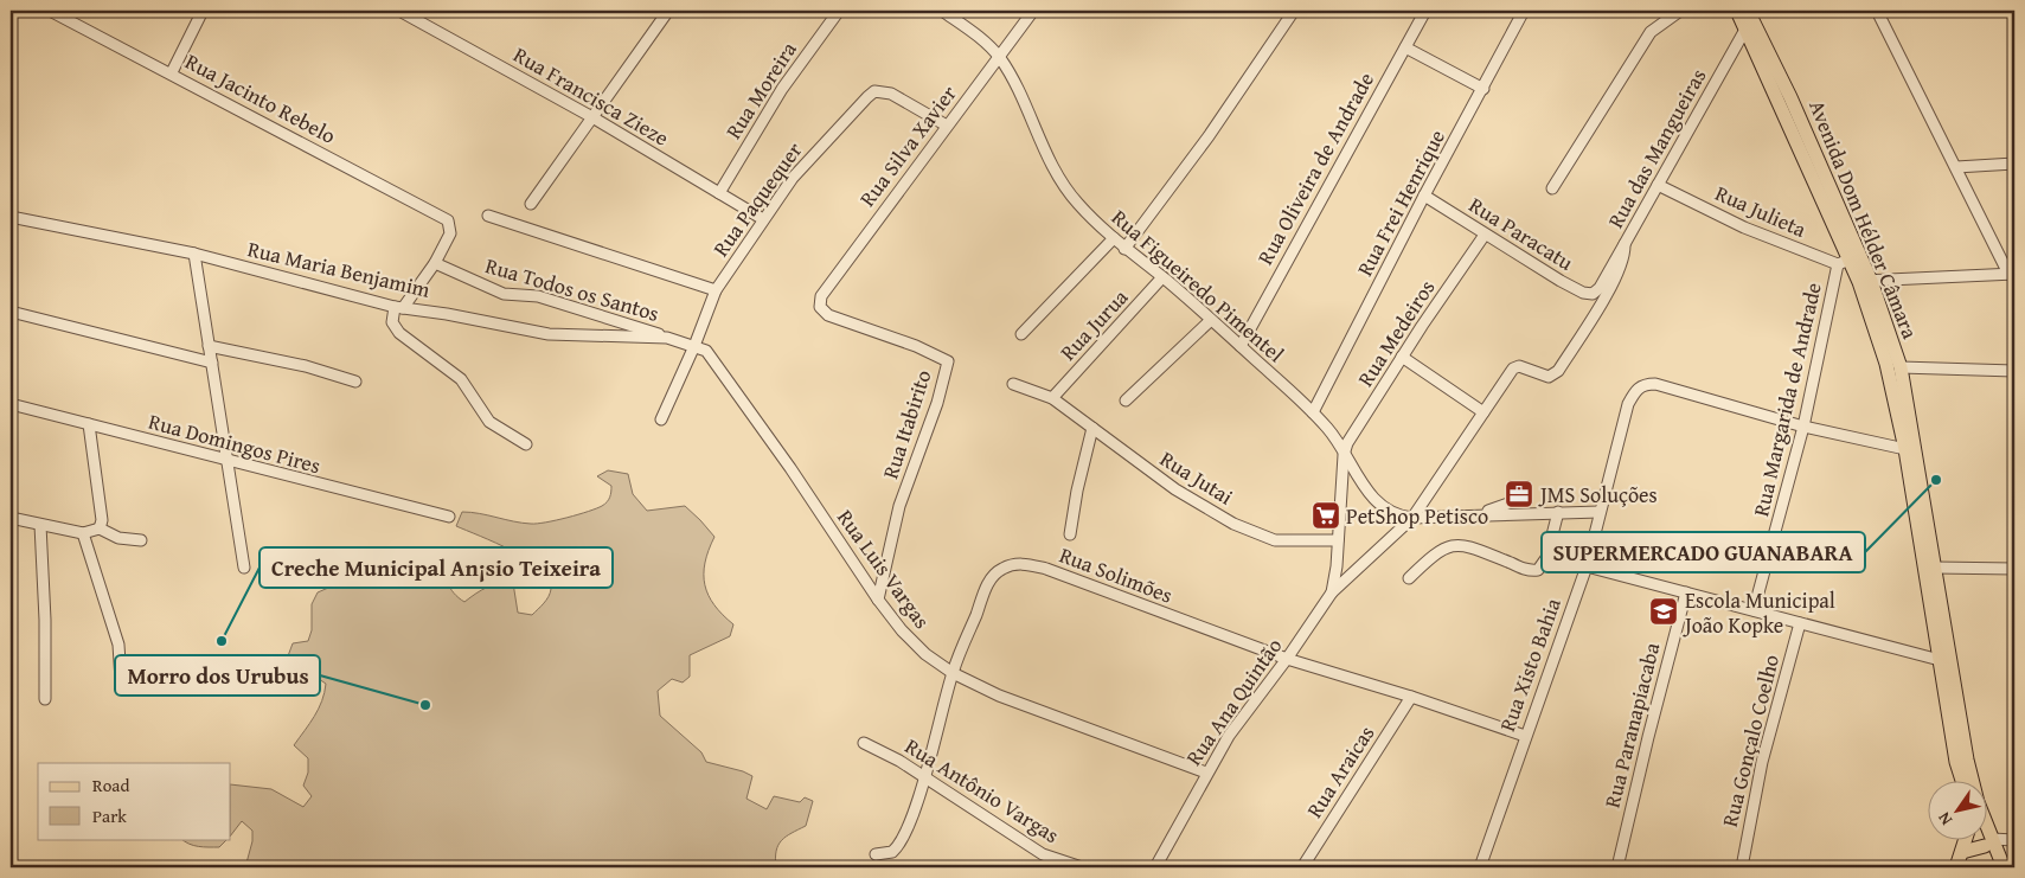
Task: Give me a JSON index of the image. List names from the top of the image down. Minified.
{"streets":{"main road":["Avenida Dom Hélder Câmara"],"street":["Rua Moreira","Rua Francisca Zieze","Rua Jacinto Rebelo","Rua Silva Xavier","Rua das Mangueiras","Rua Oliveira de Andrade","Rua Paquequer","Rua Frei Henrique","Rua Julieta","Rua Paracatu","Rua Maria Benjamim","Rua Figueiredo Pimentel","Rua Todos os Santos","Rua Jurua","Rua Medeiros","Rua Margarida de Andrade","Rua Itabirito","Rua Domingos Pires","Rua Jutai","Rua Luis Vargas","Rua Solimões","Rua Xisto Bahia","Rua Ana Quintão","Rua Paranapiacaba","Rua Gonçalo Coelho","Rua Araicas","Rua Antônio Vargas"]},"crossings":[["Rua Moreira","Rua Francisca Zieze"],["Rua Francisca Zieze","Rua Paquequer"],["Rua Jacinto Rebelo","Rua Todos os Santos"],["Rua Silva Xavier","Rua Paquequer"],["Rua Silva Xavier","Rua Figueiredo Pimentel"],["Rua Silva Xavier","Rua Itabirito"],["Rua das Mangueiras","Rua Julieta"],["Rua das Mangueiras","Avenida Dom Hélder Câmara"],["Rua das Mangueiras","Rua Paracatu"],["Rua Oliveira de Andrade","Rua Figueiredo Pimentel"],["Rua Paquequer","Rua Maria Benjamim"],["Rua Paquequer","Rua Luis Vargas"],["Rua Frei Henrique","Rua Paracatu"],["Rua Frei Henrique","Rua Figueiredo Pimentel"],["Rua Julieta","Avenida Dom Hélder Câmara"],["Rua Julieta","Rua Margarida de Andrade"],["Avenida Dom Hélder Câmara","Rua Margarida de Andrade"],["Rua Paracatu","Rua Medeiros"],["Rua Maria Benjamim","Rua Todos os Santos"],["Rua Maria Benjamim","Rua Luis Vargas"],["Rua Figueiredo Pimentel","Rua Jurua"],["Rua Figueiredo Pimentel","Rua Medeiros"],["Rua Figueiredo Pimentel","Rua Xisto Bahia"],["Rua Jurua","Rua Jutai"],["Rua Margarida de Andrade","Rua Xisto Bahia"],["Rua Itabirito","Rua Luis Vargas"],["Rua Luis Vargas","Rua Solimões"],["Rua Luis Vargas","Rua Ana Quintão"],["Rua Solimões","Rua Xisto Bahia"],["Rua Solimões","Rua Ana Quintão"],["Rua Solimões","Rua Araicas"],["Rua Solimões","Rua Antônio Vargas"]],"places":{"other":["SUPERMERCADO GUANABARA","Creche Municipal An¡sio Teixeira","Morro dos Urubus"],"office":["JMS Soluções"],"supermarket":["PetShop Petisco"],"school or university":["Escola Municipal João Kopke"]},"legend":["Road","Park"],"north":"bottom left"}
